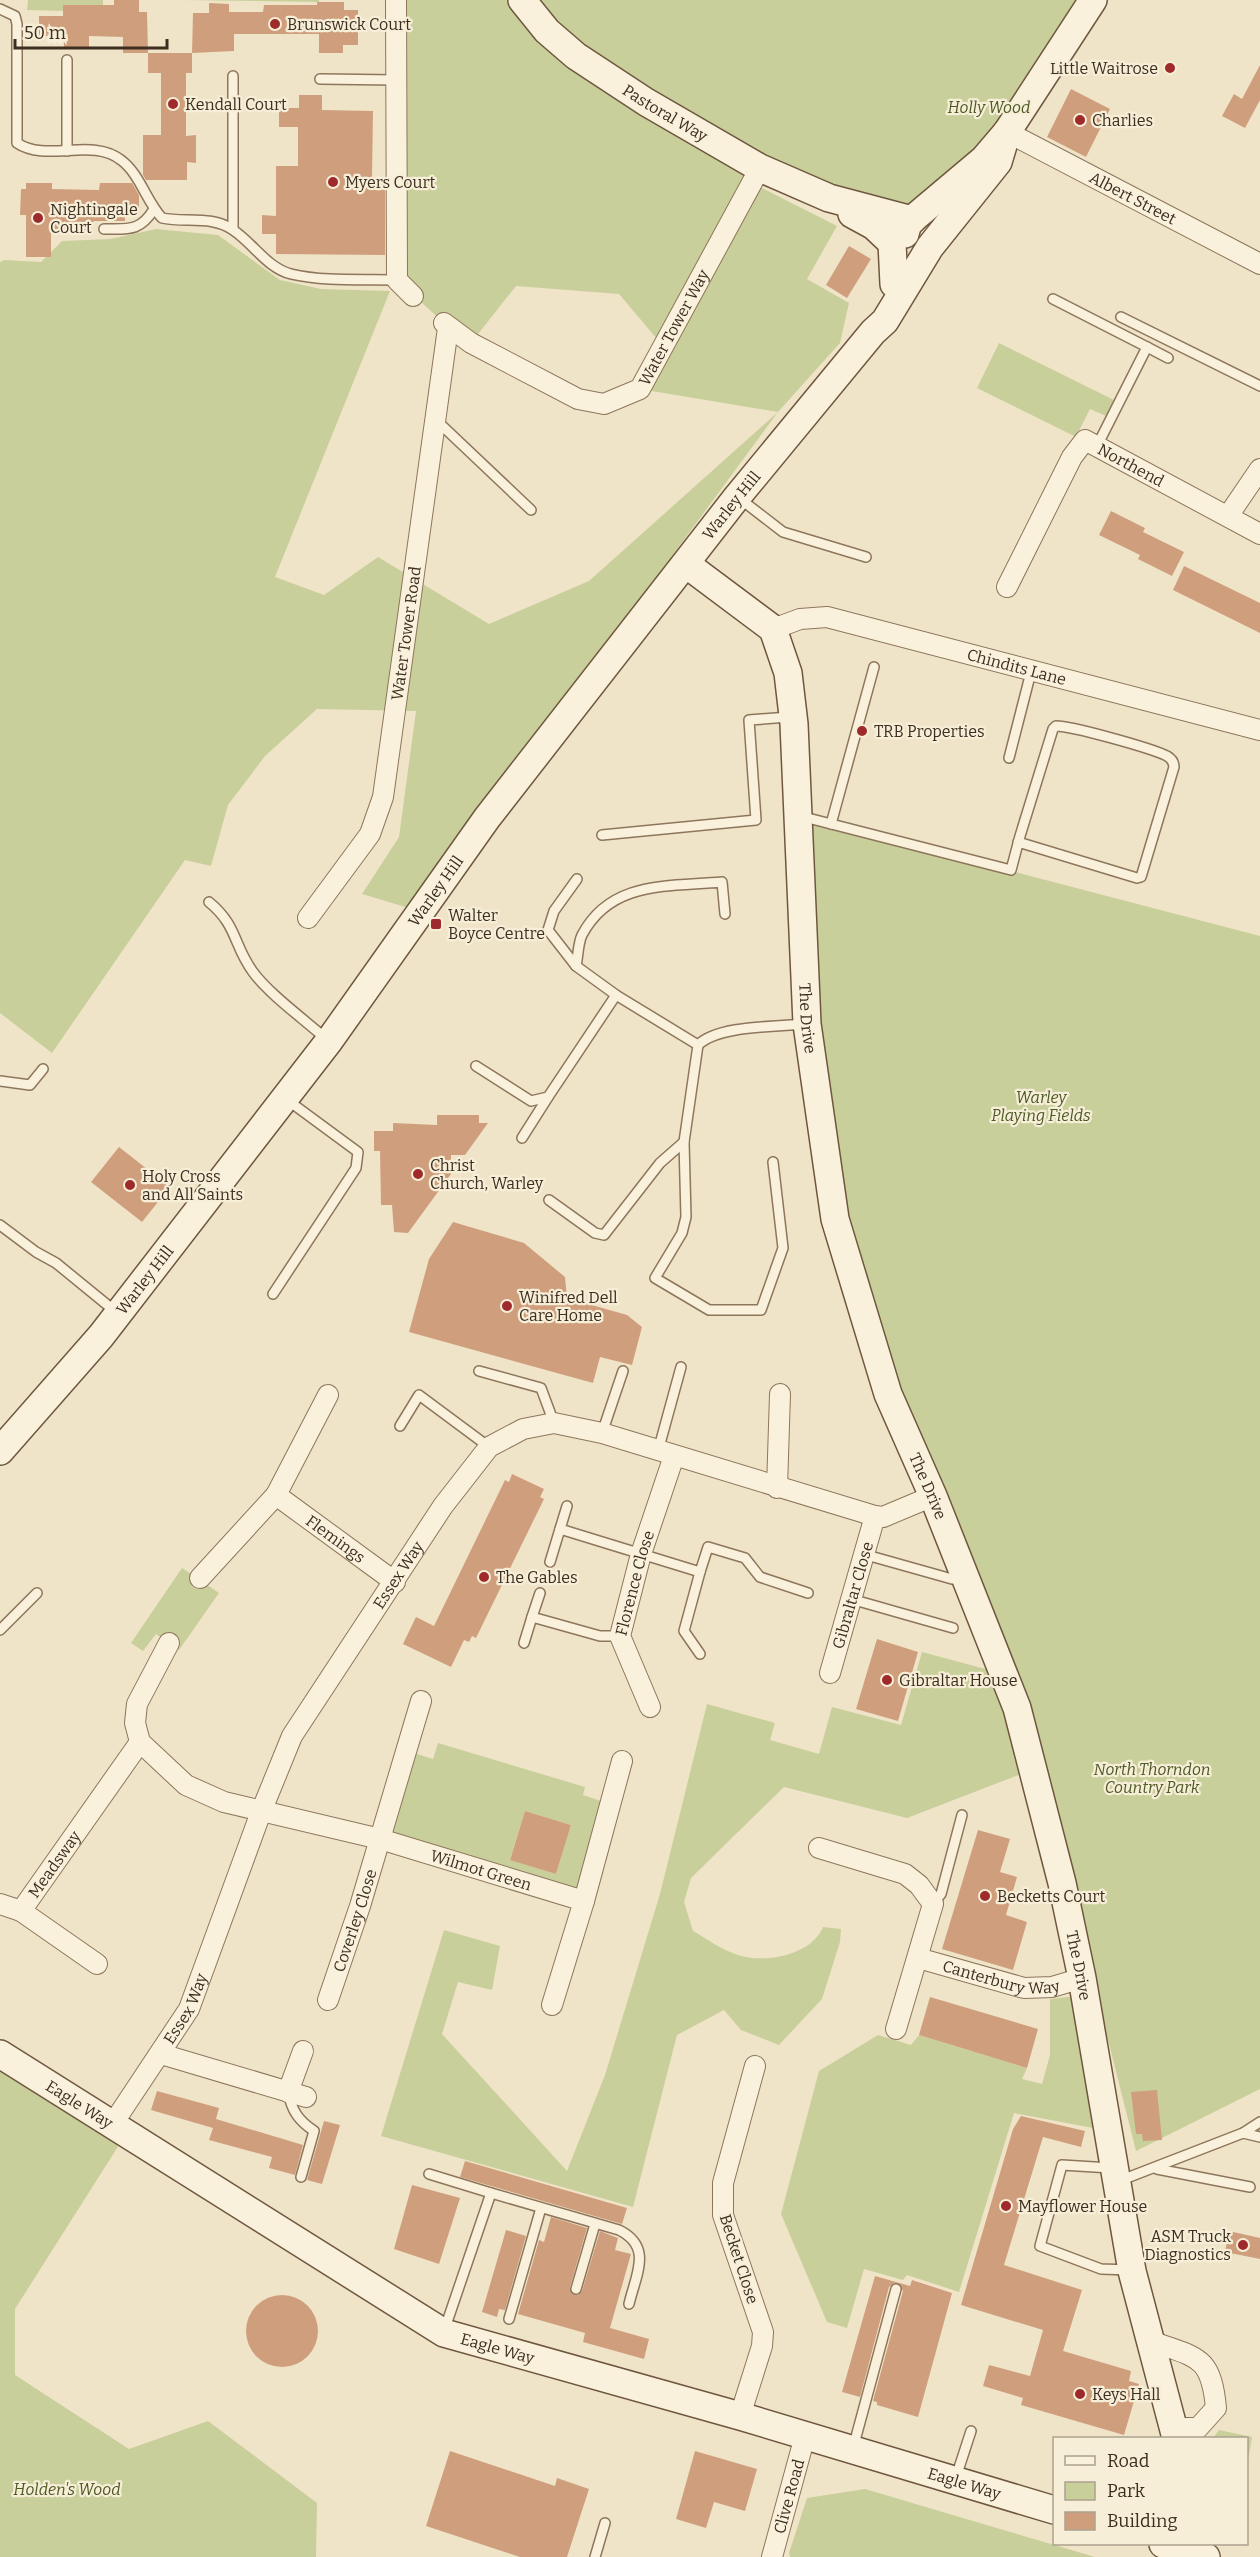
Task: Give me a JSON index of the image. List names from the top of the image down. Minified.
{"streets":{"street":["Pastoral Way","Albert Street","Water Tower Way","Northend","Warley Hill","Water Tower Road","Chindits Lane","The Drive","Flemings","Essex Way","Florence Close","Gibraltar Close","Meadsway","Wilmot Green","Coverley Close","Canterbury Way","Eagle Way","Becket Close","Clive Road"]},"crossings":[["Pastoral Way","Water Tower Way"],["Albert Street","Warley Hill"],["Water Tower Way","Water Tower Road"],["Chindits Lane","The Drive"],["The Drive","Canterbury Way"],["Flemings","Essex Way"],["Essex Way","Florence Close"],["Essex Way","Gibraltar Close"],["Essex Way","Wilmot Green"],["Essex Way","Eagle Way"],["Wilmot Green","Coverley Close"],["Eagle Way","Becket Close"],["Eagle Way","Clive Road"]],"parks":["Holly Wood","Warley Playing Fields","North Thorndon Country Park","Holden's Wood"],"places":{"other":["Brunswick Court","Little Waitrose","Kendall Court","Charlies","Myers Court","Nightingale Court","TRB Properties","Christ Church, Warley","Holy Cross and All Saints","Winifred Dell Care Home","The Gables","Gibraltar House","Becketts Court","Mayflower House","ASM Truck Diagnostics","Keys Hall"],"transit":["Walter Boyce Centre"]},"legend":["Road","Park","Building"],"scale_bar":"50 m"}
